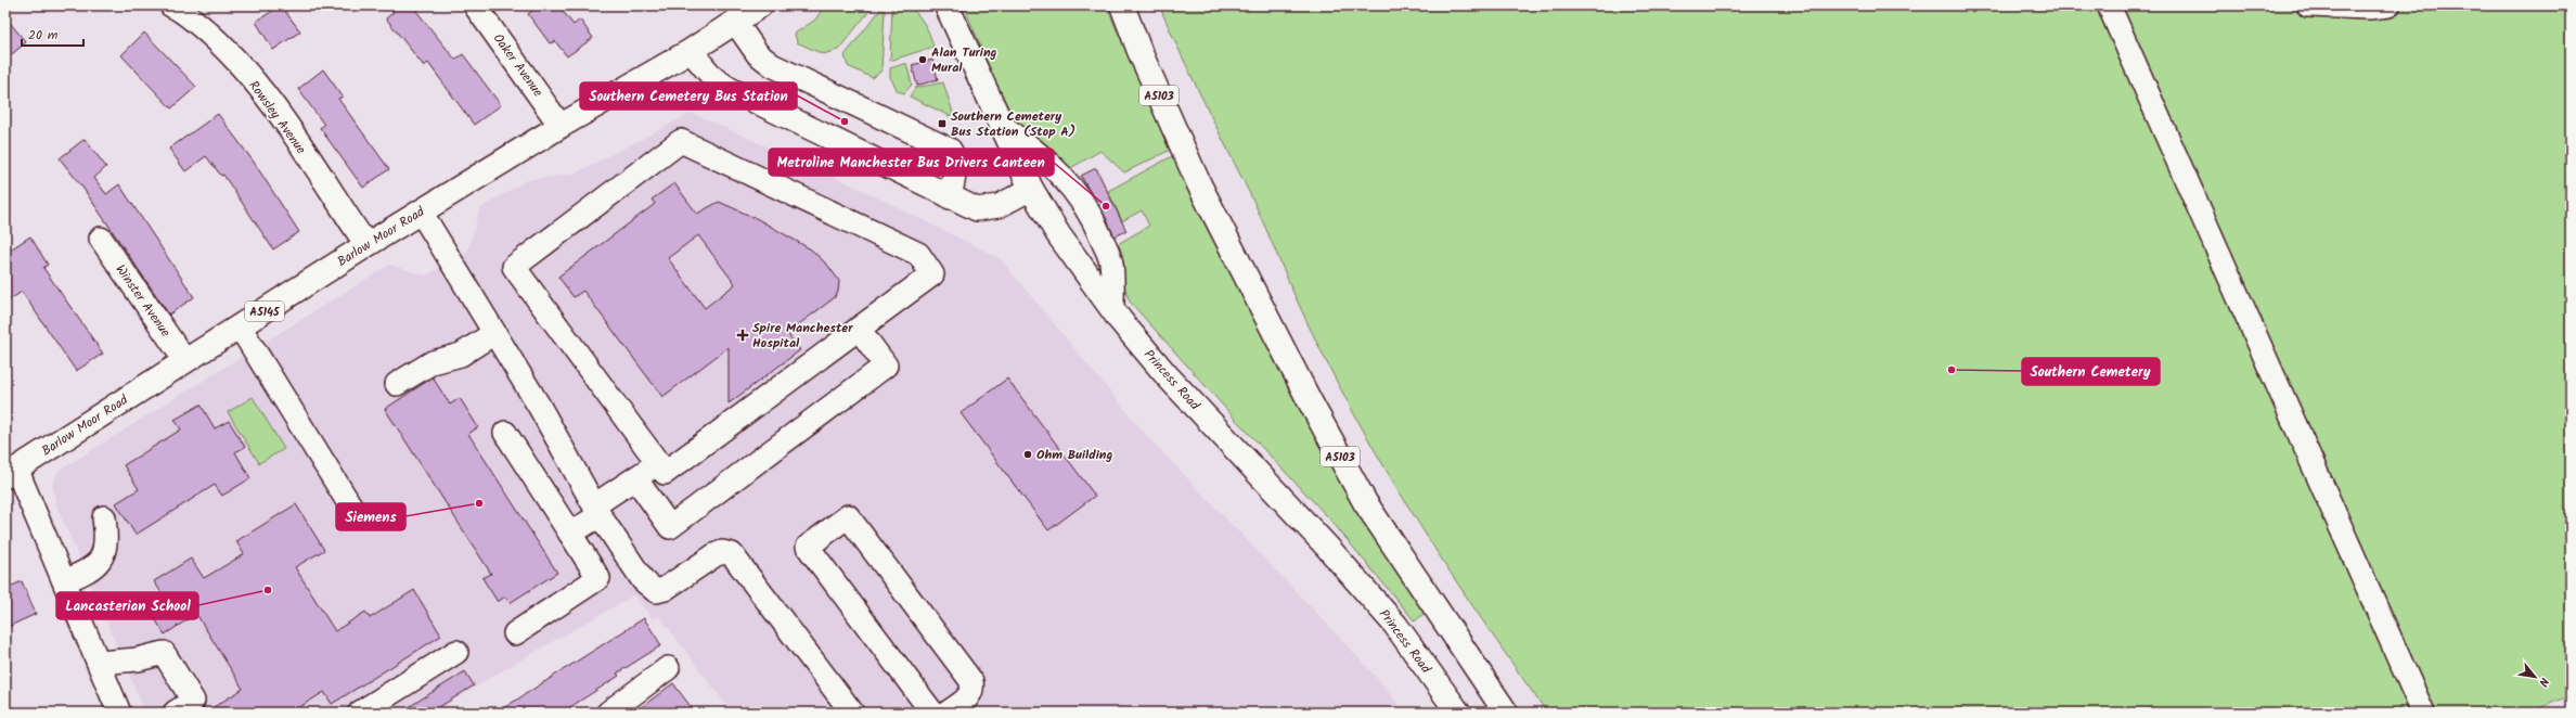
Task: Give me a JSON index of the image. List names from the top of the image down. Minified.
{"streets":{"main road":["A5103","Barlow Moor Road","A5145","Princess Road"],"street":["Oaker Avenue","Rowsley Avenue","Winster Avenue"]},"crossings":[["Oaker Avenue","Barlow Moor Road"],["Rowsley Avenue","Barlow Moor Road"],["Barlow Moor Road","Winster Avenue"]],"places":{"other":["Alan Turing Mural","Southern Cemetery Bus Station","Metroline Manchester Bus Drivers Canteen","Southern Cemetery","Ohm Building","Siemens","Lancasterian School"],"transit":["Southern Cemetery Bus Station (Stop A)"],"health":["Spire Manchester Hospital"]},"scale_bar":"20 m","north":"bottom right"}
